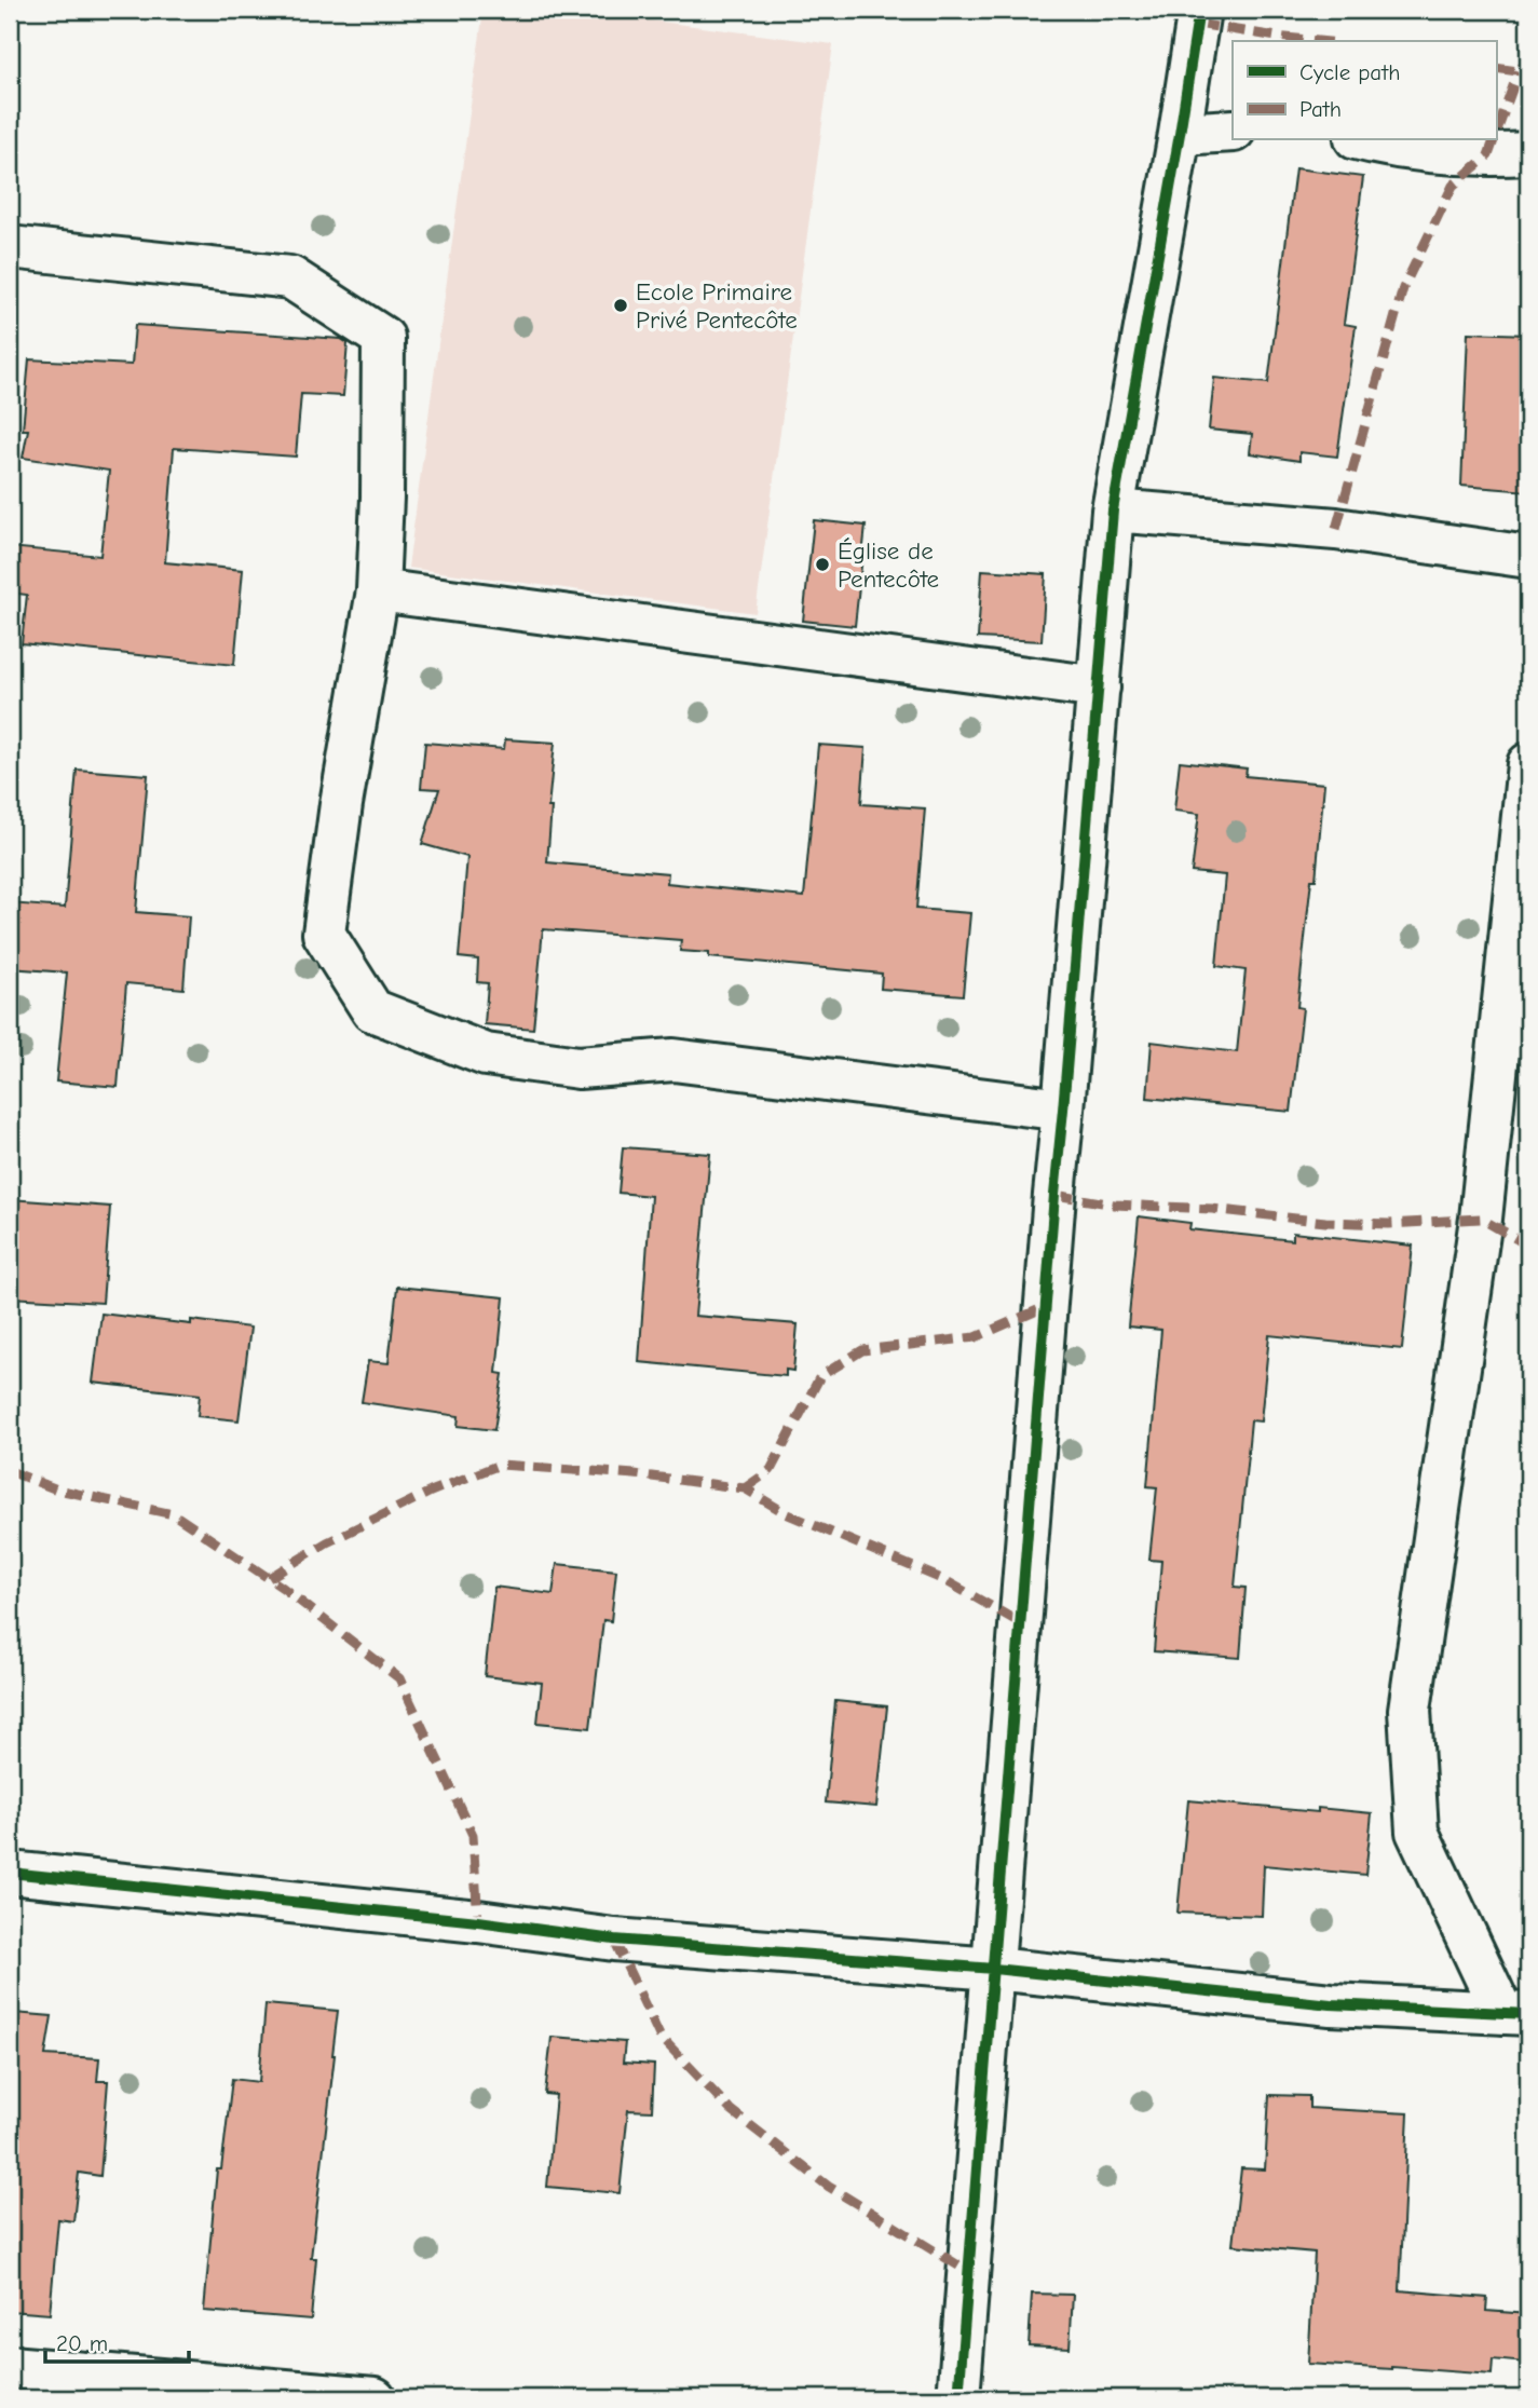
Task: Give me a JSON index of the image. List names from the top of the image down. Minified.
{"places":["Ecole Primaire Privé Pentecôte","Église de Pentecôte"],"legend":["Cycle path","Path"],"scale_bar":"20 m"}
